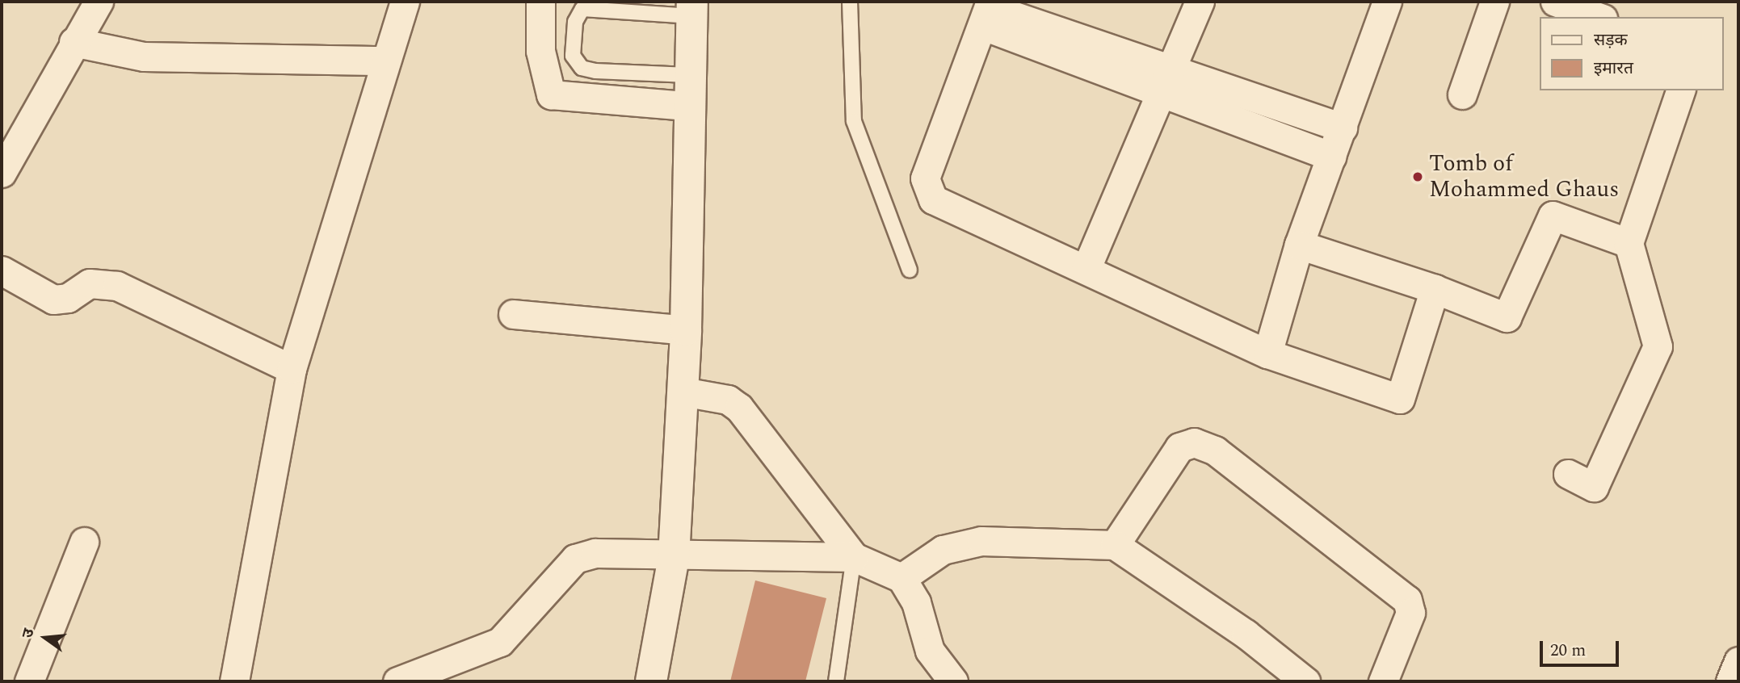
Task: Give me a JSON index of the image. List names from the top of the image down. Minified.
{"places":["Tomb of Mohammed Ghaus"],"legend":["सड़क","इमारत"],"scale_bar":"20 m","north":"left"}
